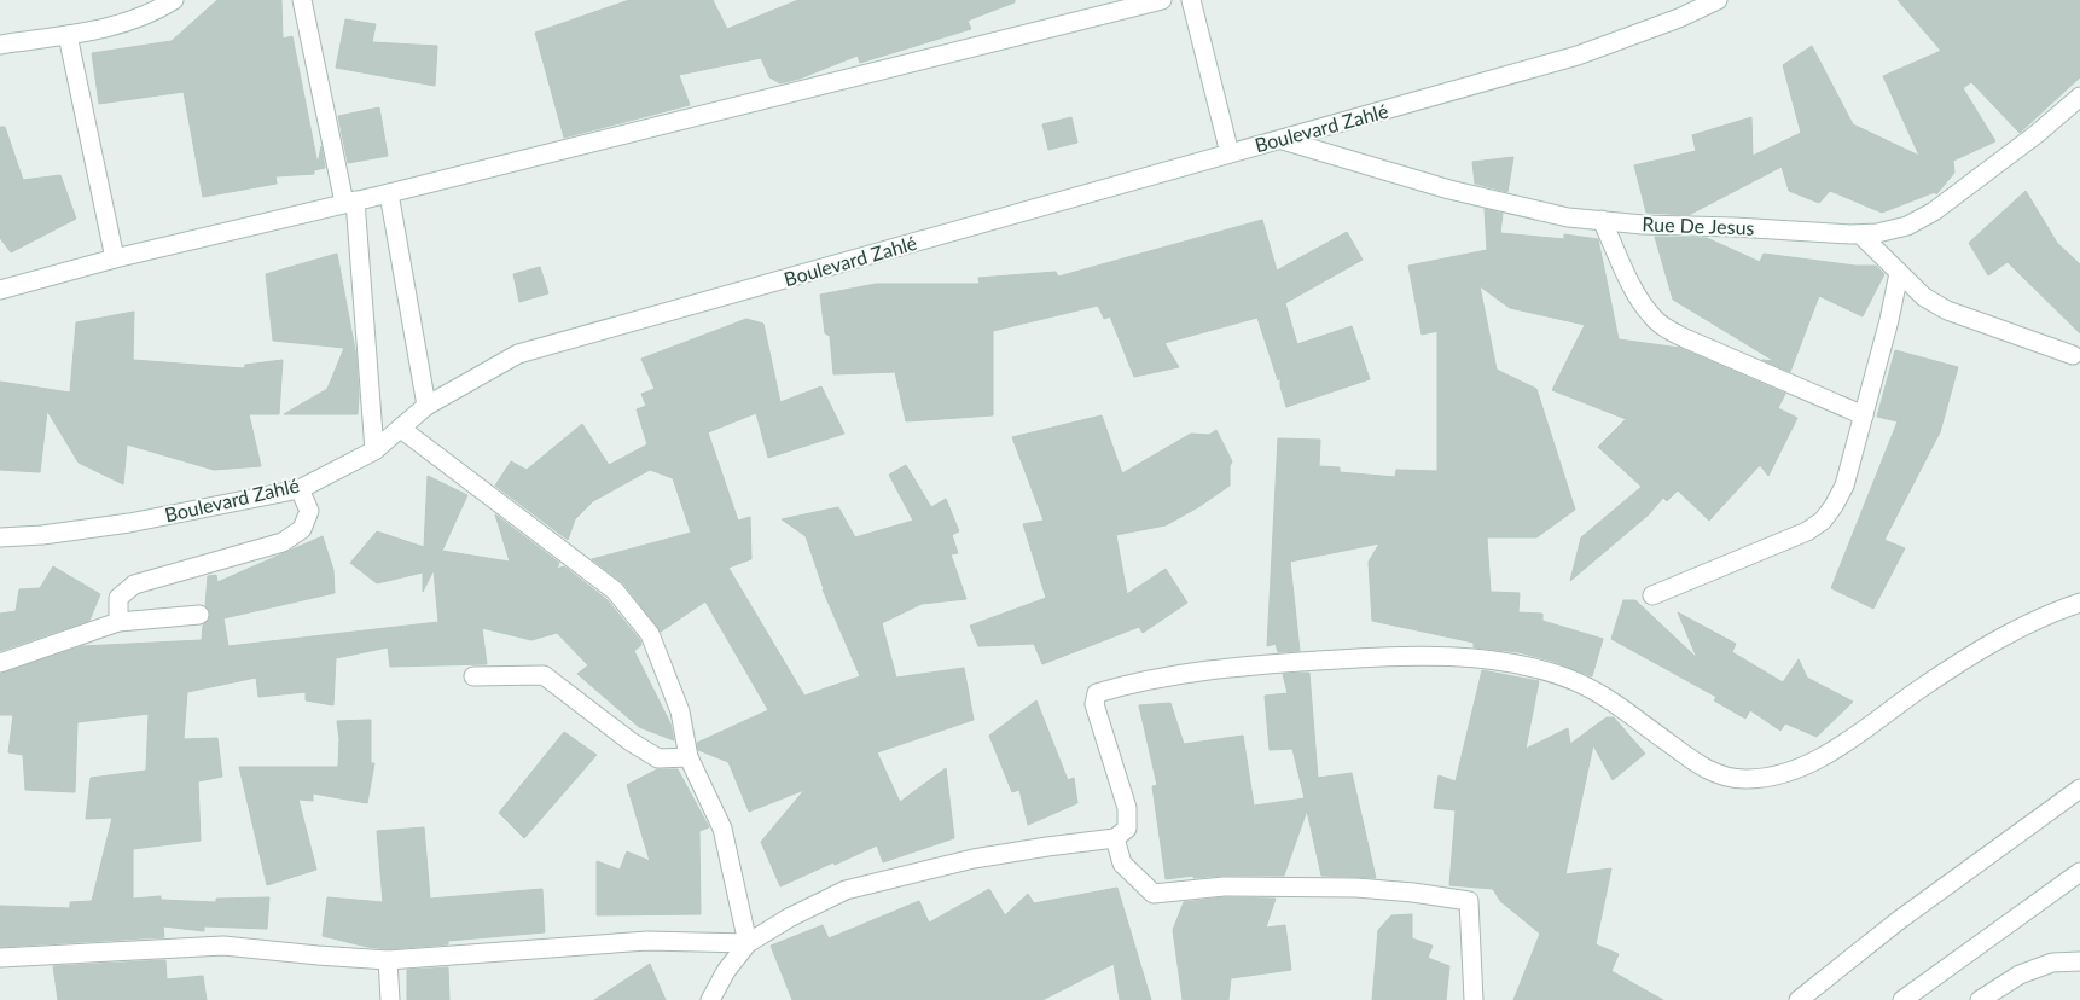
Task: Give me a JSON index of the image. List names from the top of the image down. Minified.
{"streets":{"street":["Boulevard Zahlé","Rue De Jesus"]},"crossings":[["Boulevard Zahlé","Rue De Jesus"]]}
